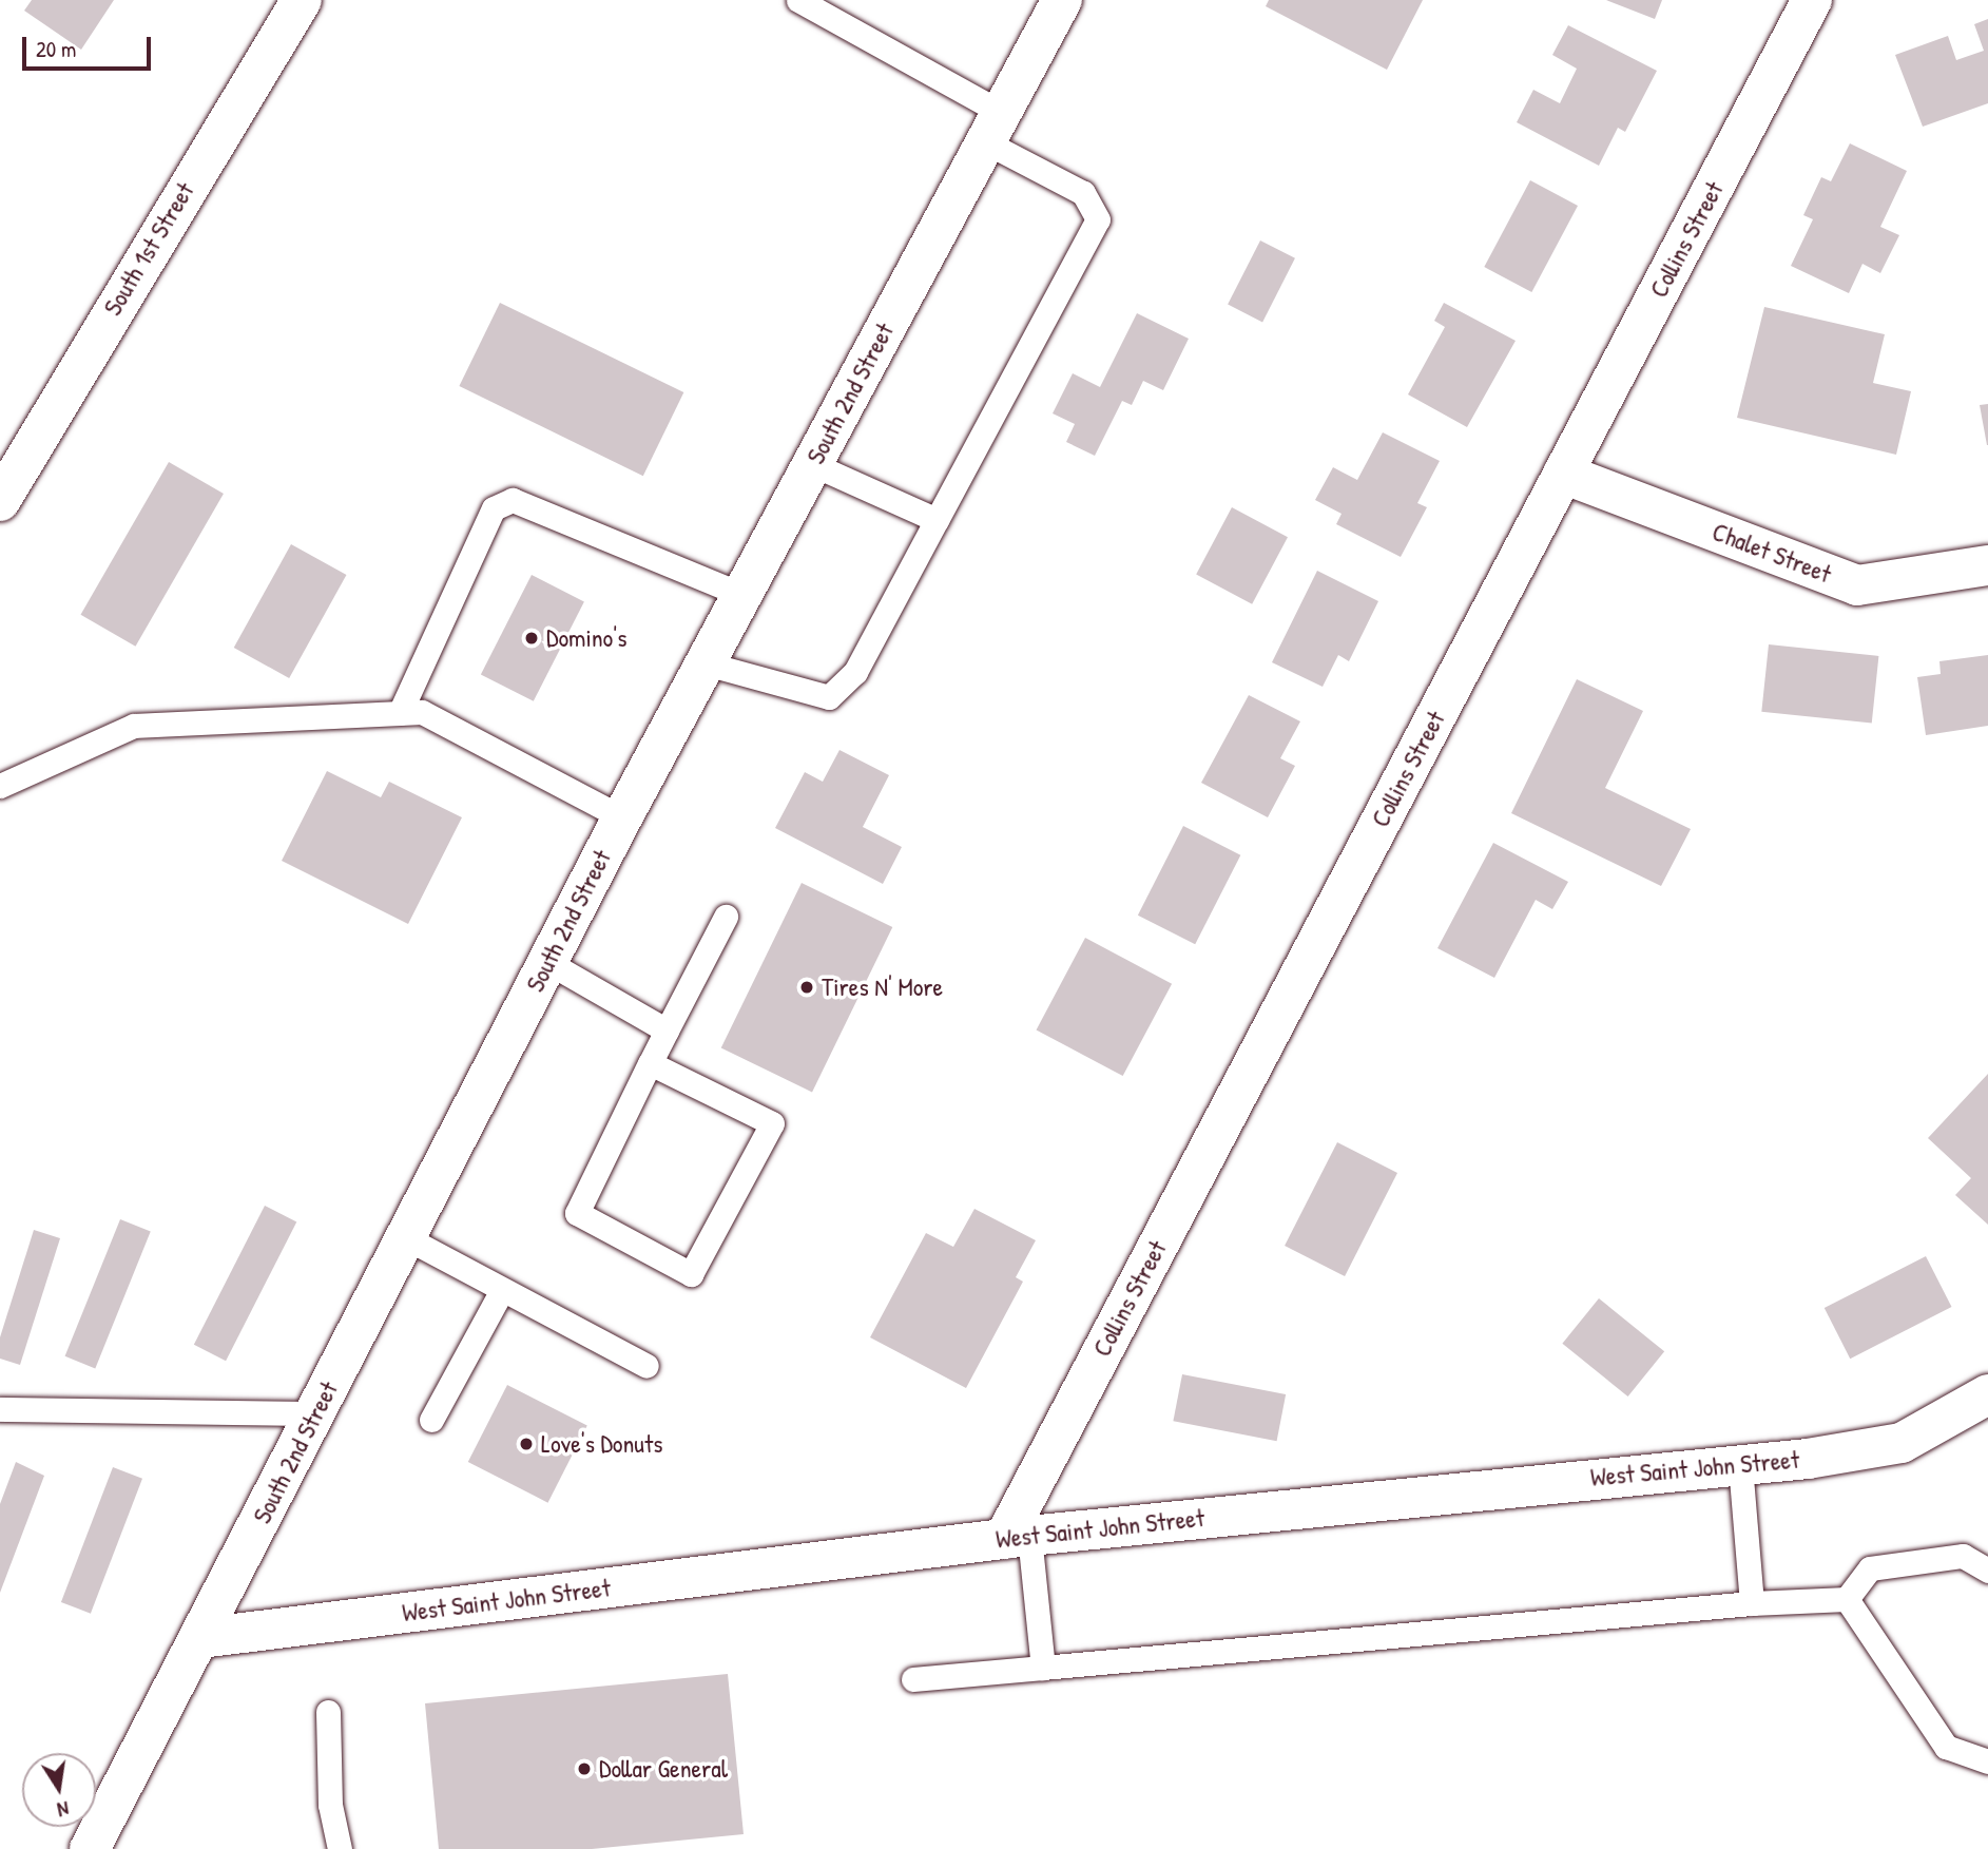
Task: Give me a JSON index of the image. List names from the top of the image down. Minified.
{"streets":{"street":["Collins Street","South 1st Street","South 2nd Street","Chalet Street","West Saint John Street"]},"crossings":[["Collins Street","Chalet Street"],["Collins Street","West Saint John Street"],["South 2nd Street","West Saint John Street"]],"places":["Domino's","Tires N' More","Love's Donuts","Dollar General"],"scale_bar":"20 m","north":"bottom"}
